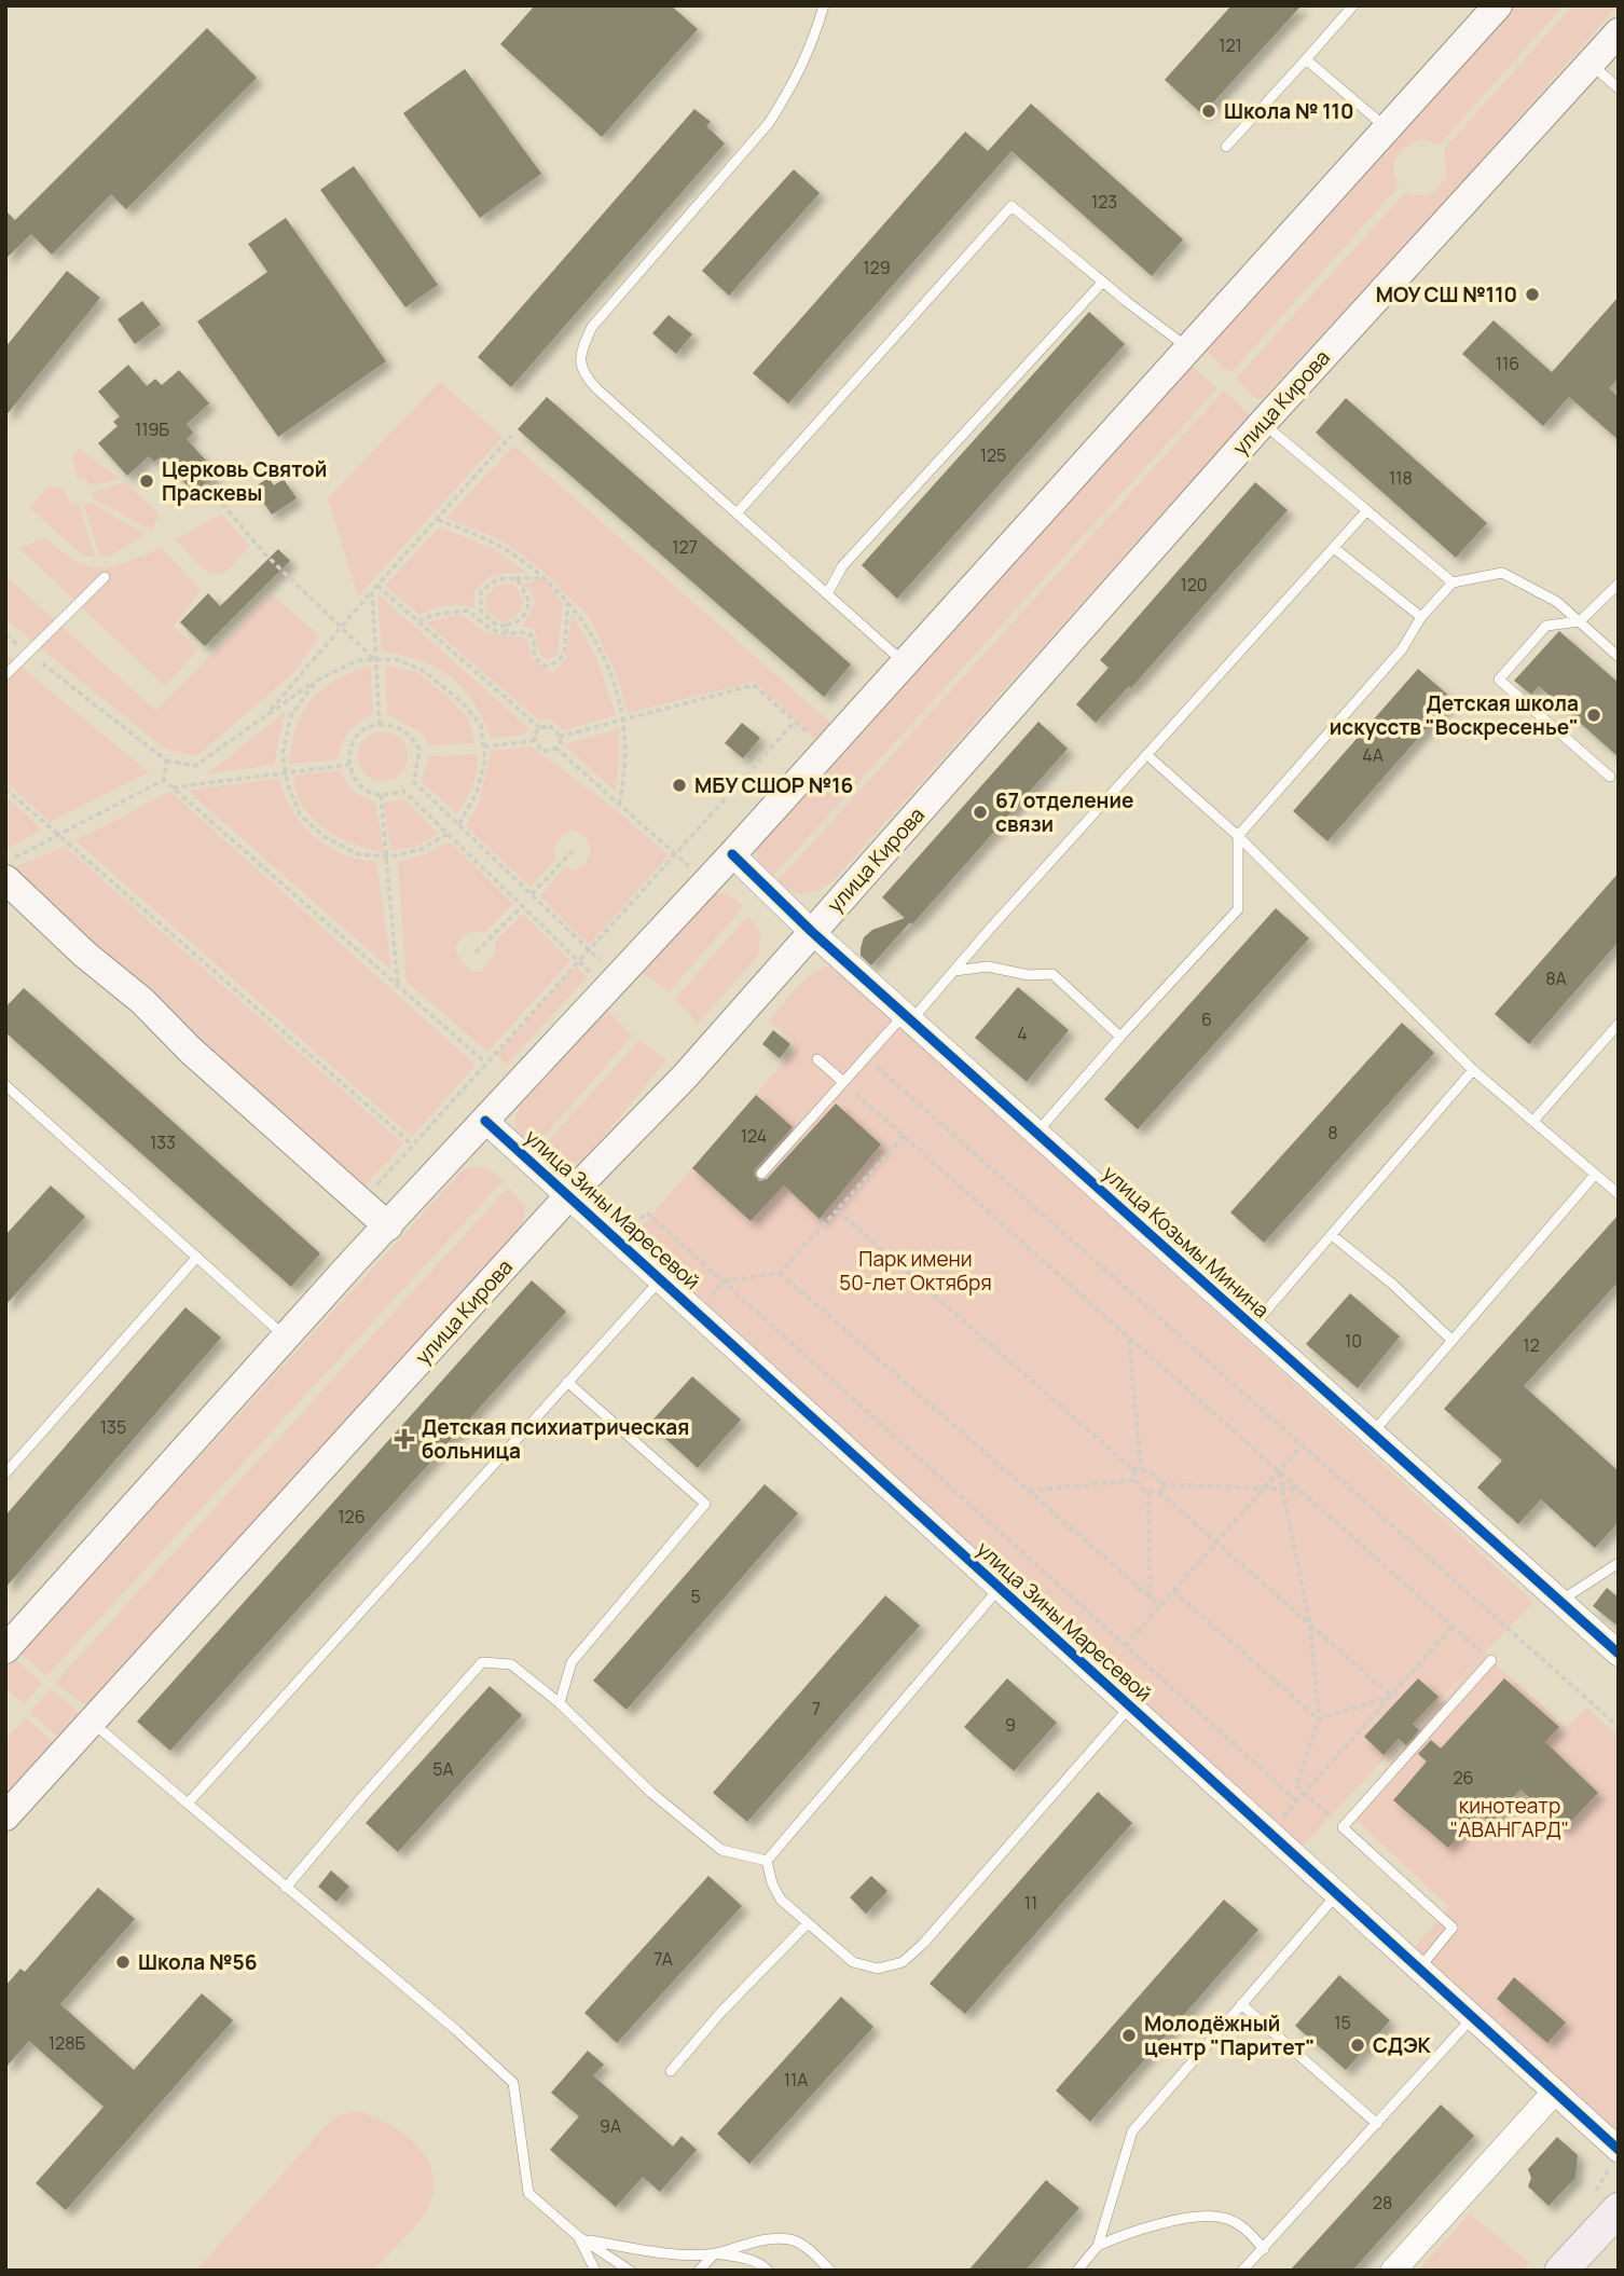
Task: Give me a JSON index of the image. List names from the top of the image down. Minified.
{"streets":{"main road":["улица Кирова"],"street":["улица Зины Маресевой","улица Козьмы Минина"]},"crossings":[["улица Кирова","улица Зины Маресевой"],["улица Кирова","улица Козьмы Минина"]],"parks":["Парк имени 50-лет Октября","кинотеатр \"АВАНГАРД\""],"places":{"other":["Школа № 110","МОУ СШ №110","Церковь Святой Праскевы","Детская школа искусств \"Воскресенье\"","МБУ СШОР №16","67 отделение связи","Школа №56","Молодёжный центр \"Паритет\"","СДЭК"],"health":["Детская психиатрическая больница"]},"house_numbers":["121","123","129","116","119Б","125","118","127","120","4А","8А","6","4","8","124","133","10","12","135","126","5","7","9","5А","26","11","7А","15","128Б","11А","9А","28"]}
